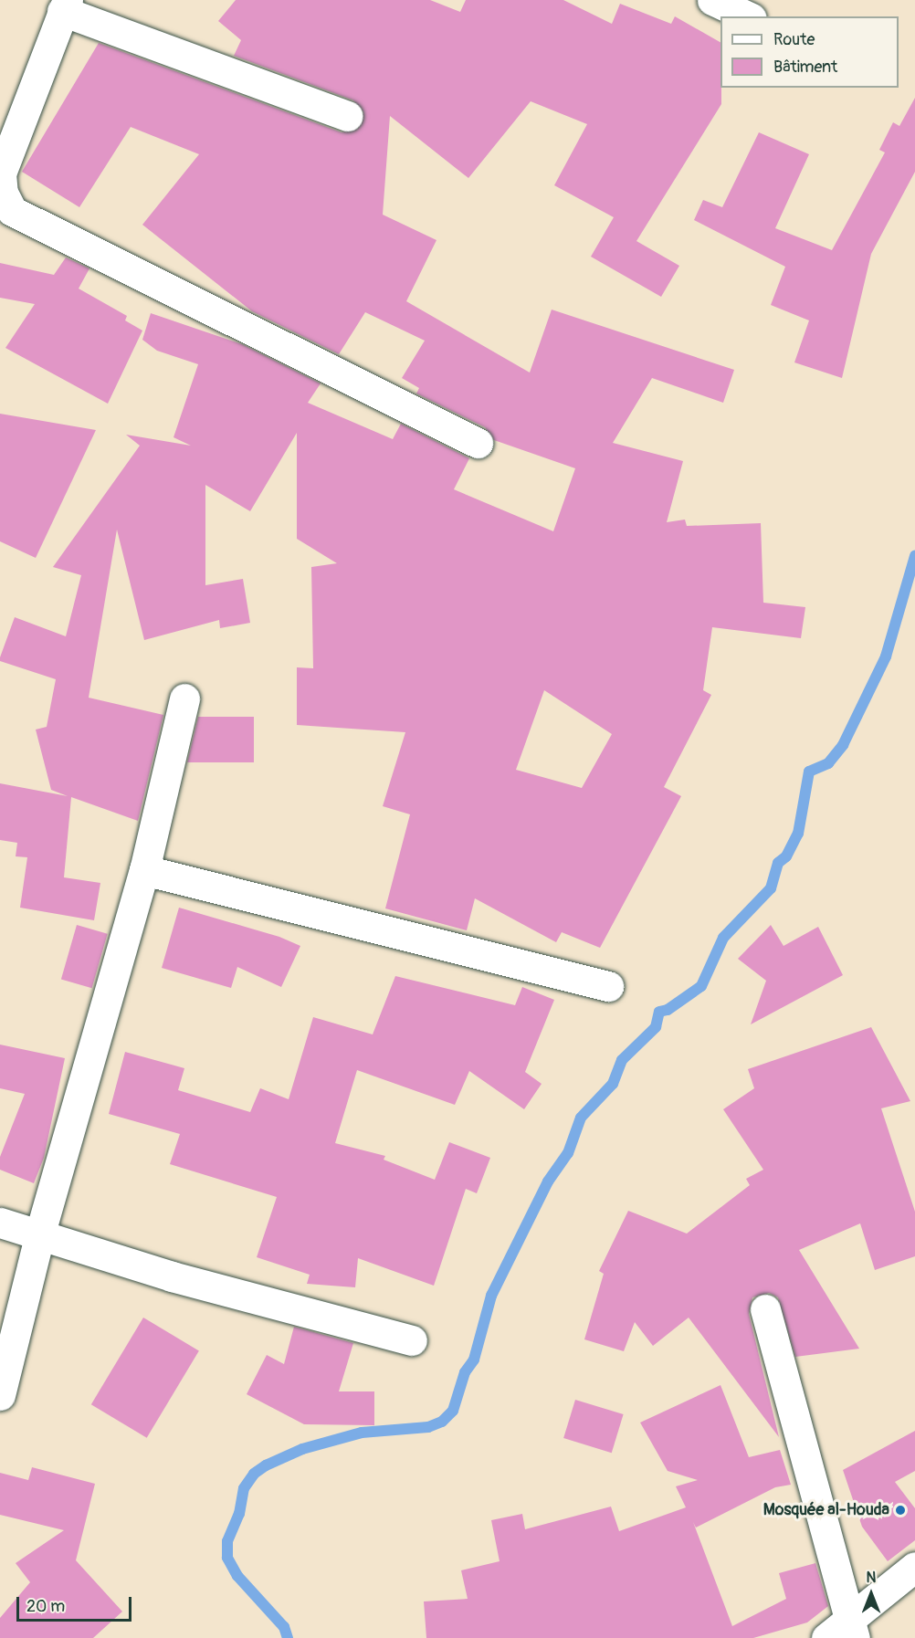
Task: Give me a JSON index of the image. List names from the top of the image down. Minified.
{"places":["Mosquée al-Houda"],"legend":["Route","Bâtiment"],"scale_bar":"20 m","north":"top"}
